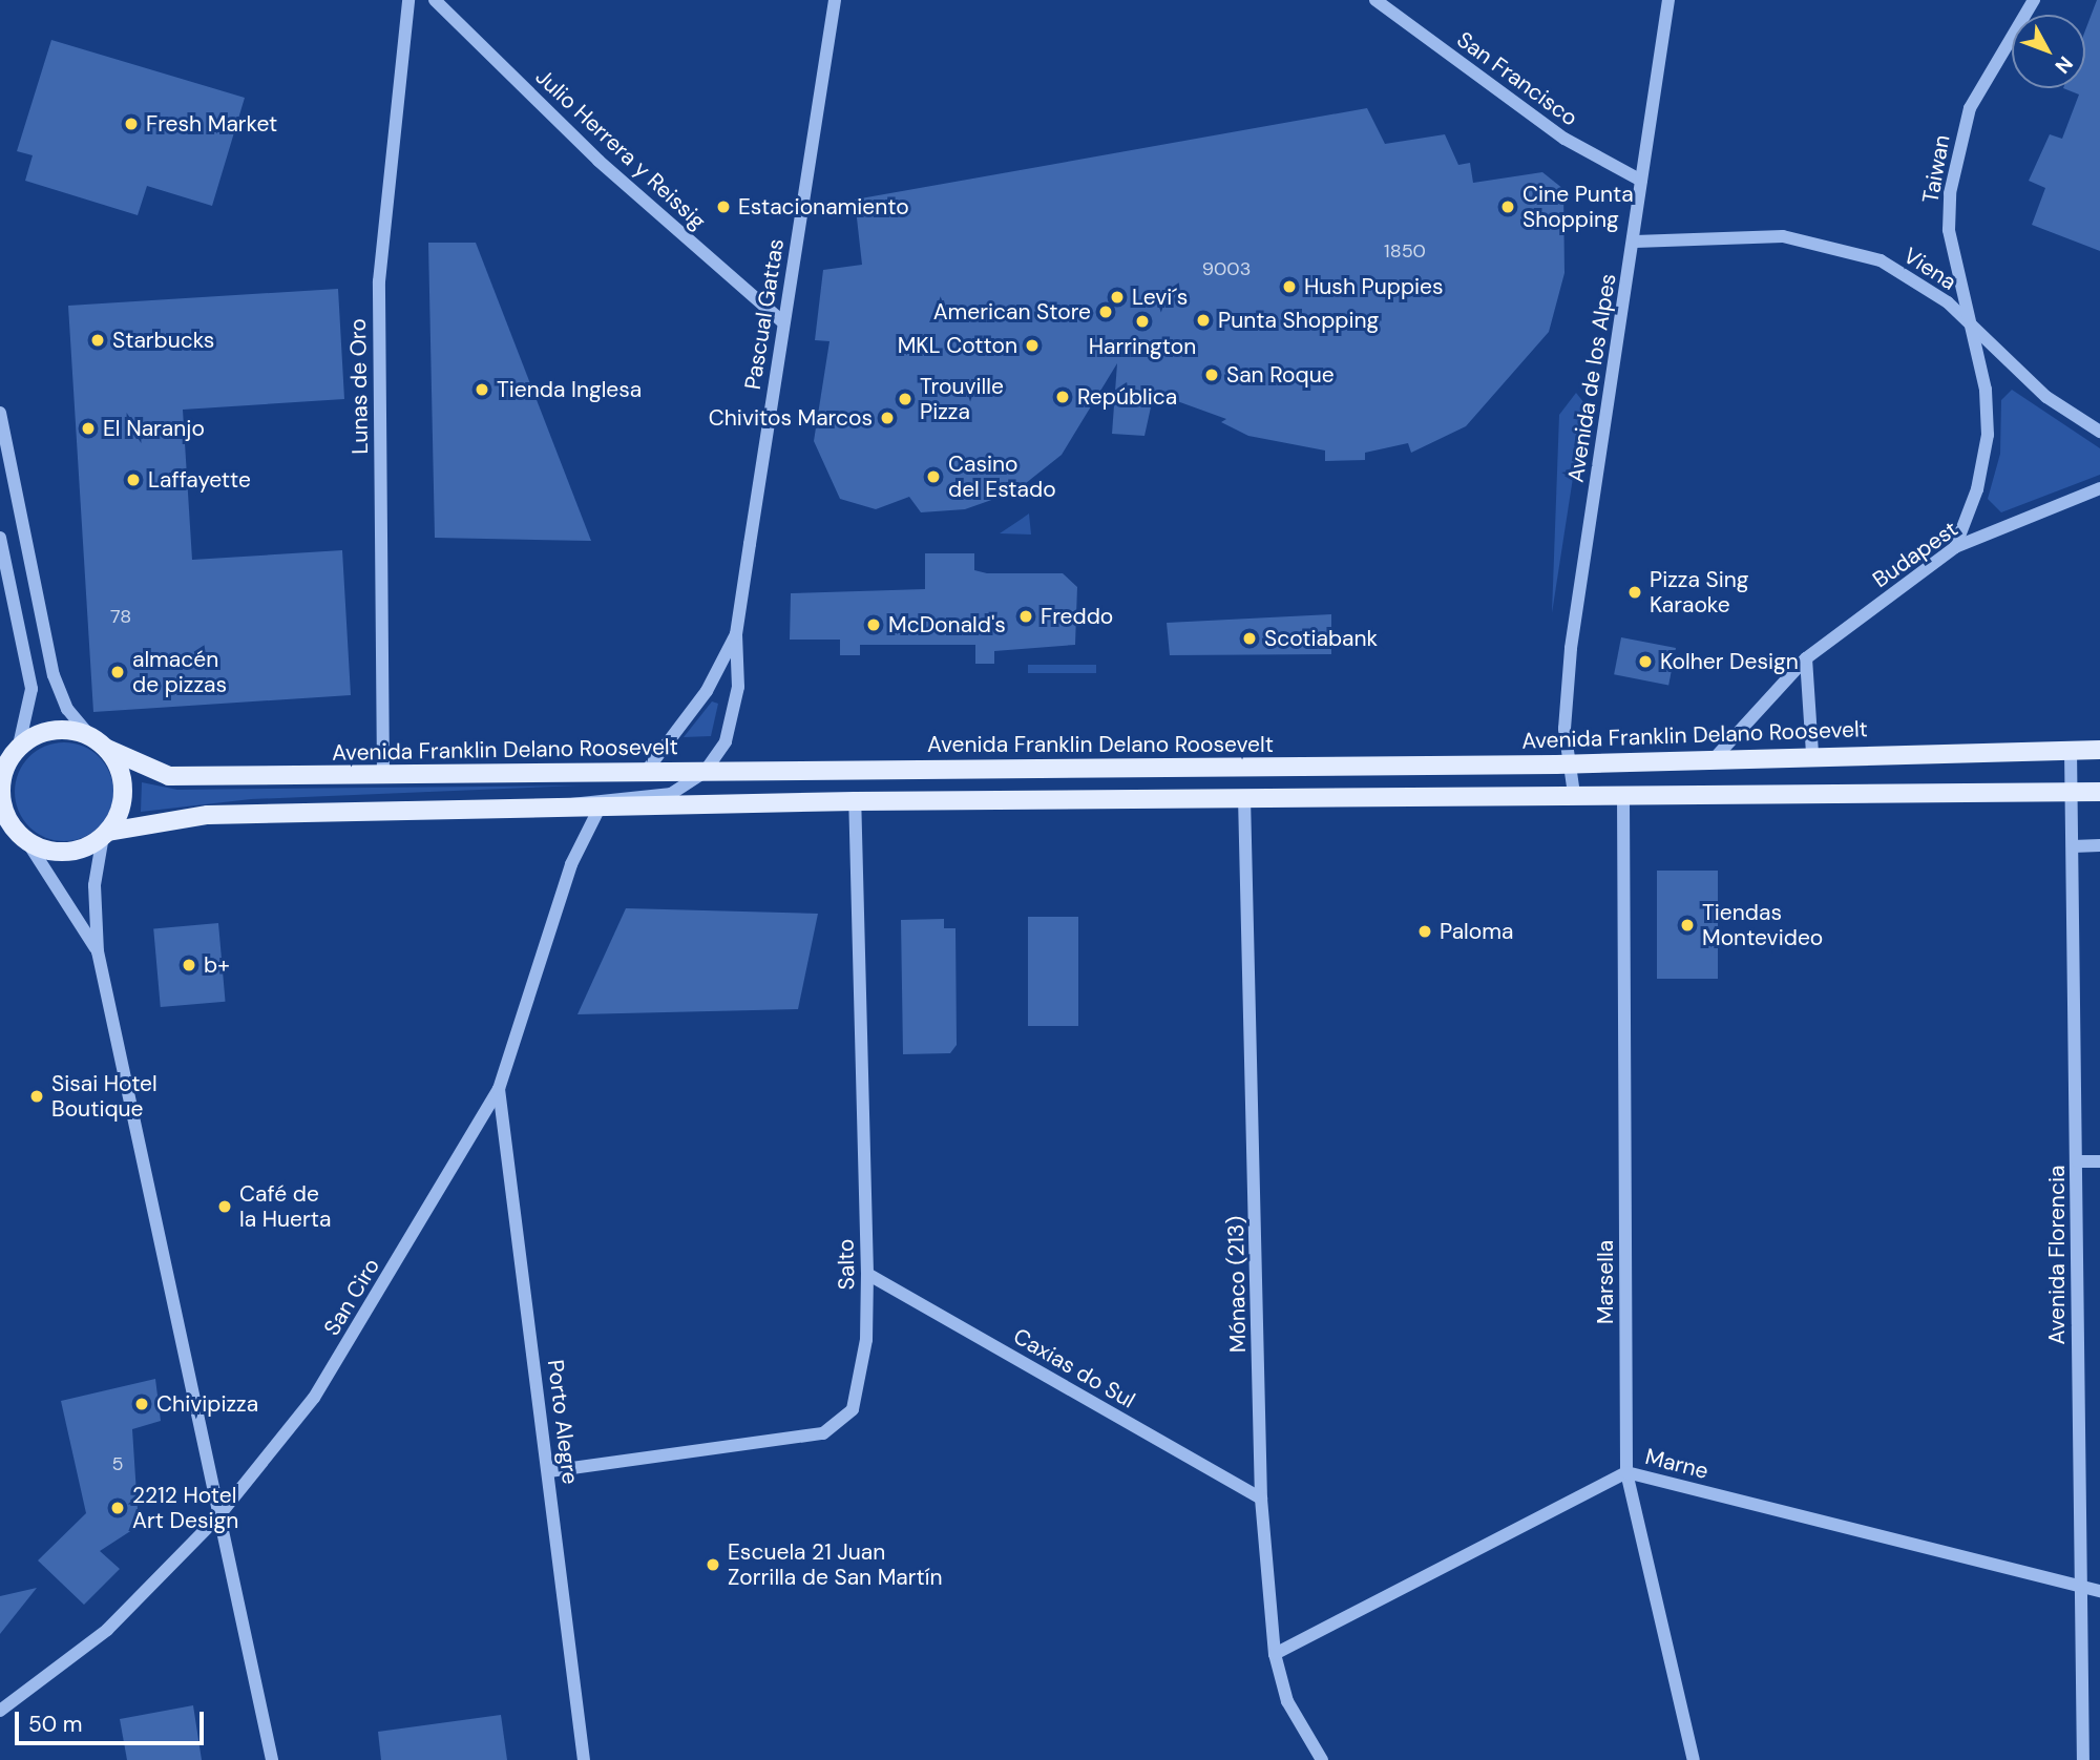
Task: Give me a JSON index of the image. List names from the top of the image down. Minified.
{"streets":{"main road":["Avenida Franklin Delano Roosevelt"],"street":["San Francisco","Julio Herrera y Reissig","Taiwan","Viena","Pascual Gattas","Avenida de los Alpes","Lunas de Oro","Budapest","Avenida Florencia","Salto","Marsella","Mónaco (213)","San Ciro","Caxias do Sul","Porto Alegre","Marne"]},"crossings":[["San Francisco","Avenida de los Alpes"],["Julio Herrera y Reissig","Pascual Gattas"],["Taiwan","Viena"],["Viena","Avenida de los Alpes"],["Pascual Gattas","Avenida Franklin Delano Roosevelt"],["Avenida de los Alpes","Avenida Franklin Delano Roosevelt"],["Lunas de Oro","Avenida Franklin Delano Roosevelt"],["Budapest","Avenida Franklin Delano Roosevelt"],["Avenida Franklin Delano Roosevelt","Avenida Florencia"],["Avenida Florencia","Marne"],["Salto","Caxias do Sul"],["Salto","Porto Alegre"],["Marsella","Marne"],["Mónaco (213)","Caxias do Sul"],["Mónaco (213)","Marne"],["San Ciro","Porto Alegre"]],"places":["Fresh Market","Estacionamiento","Cine Punta Shopping","Hush Puppies","Levi´s","American Store","Punta Shopping","Harrington","Starbucks","MKL Cotton","San Roque","Tienda Inglesa","República","Trouville Pizza","Chivitos Marcos","El Naranjo","Casino del Estado","Laffayette","Pizza Sing Karaoke","Freddo","McDonald's","Scotiabank","Kolher Design","almacén de pizzas","Tiendas Montevideo","Paloma","b+","Sisai Hotel Boutique","Café de la Huerta","Chivipizza","2212 Hotel Art Design","Escuela 21 Juan Zorrilla de San Martín"],"house_numbers":["1850","9003","78","5"],"scale_bar":"50 m","north":"bottom right"}
